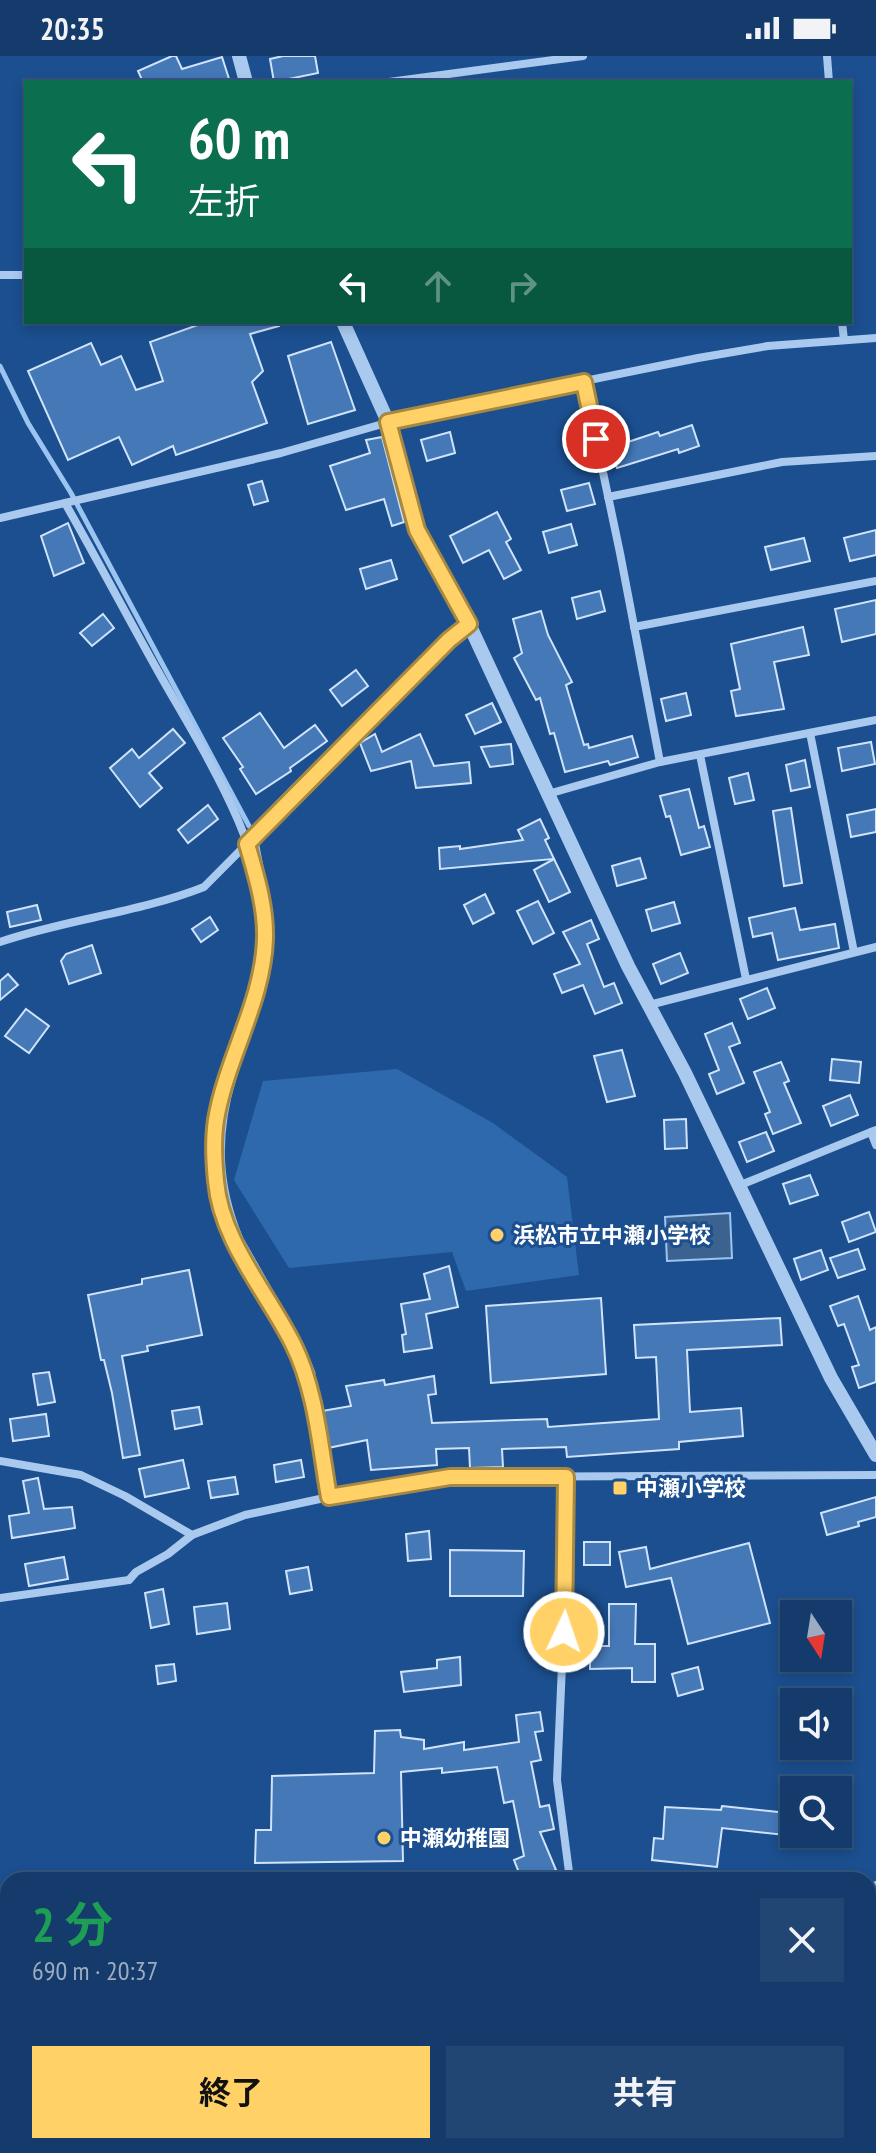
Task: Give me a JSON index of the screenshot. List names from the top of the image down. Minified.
{"places":{"other":["浜松市立中瀬小学校","中瀬幼稚園"],"transit":["中瀬小学校"]},"north":"bottom","page":{"status":"20:35","turn":["60 m","左折"],"heading":["2 分","690 m · 20:37"],"buttons":["終了","共有"]}}
